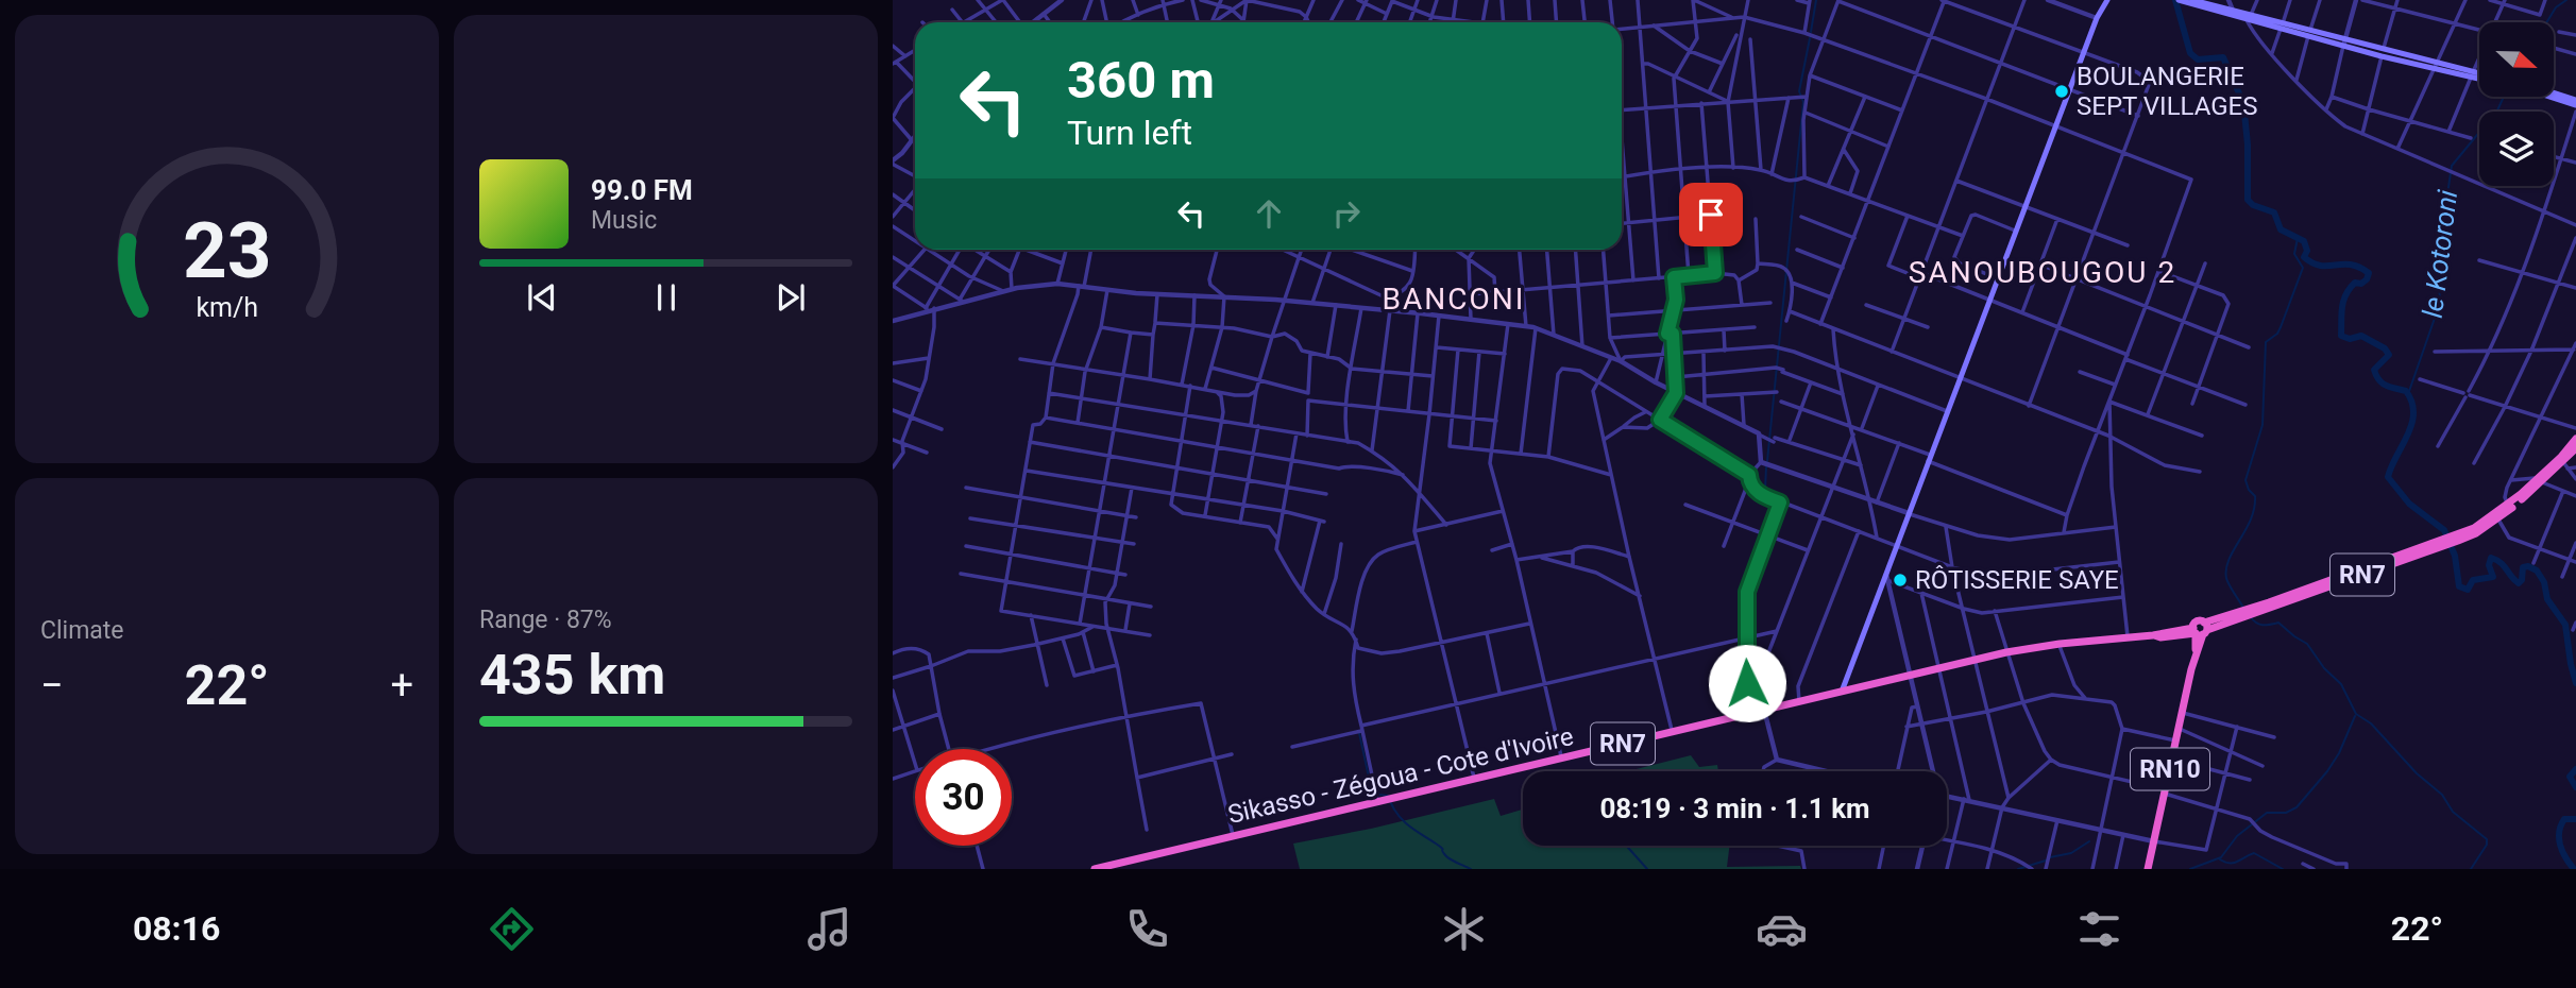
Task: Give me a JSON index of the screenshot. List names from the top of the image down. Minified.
{"streets":{"highway":["RN7","RN10","Sikasso - Zégoua - Cote d'Ivoire"]},"crossings":[["RN7","RN10"],["RN7","Sikasso - Zégoua - Cote d'Ivoire"],["RN10","Sikasso - Zégoua - Cote d'Ivoire"]],"districts":["SANOUBOUGOU 2","BANCONI"],"water":["le Kotoroni"],"places":["BOULANGERIE SEPT VILLAGES","RÔTISSERIE SAYE"],"north":"right","page":{"turn":["360 m","Turn left"],"song":["99.0 FM","Music"],"tile":["Climate",["Range · 87%","435 km"]],"heat":["−","22°","+"],"limit":"30","trip":"08:19 · 3 min · 1.1 km","tabs":["08:16","22°"],"gauge":["23","km/h"]}}
